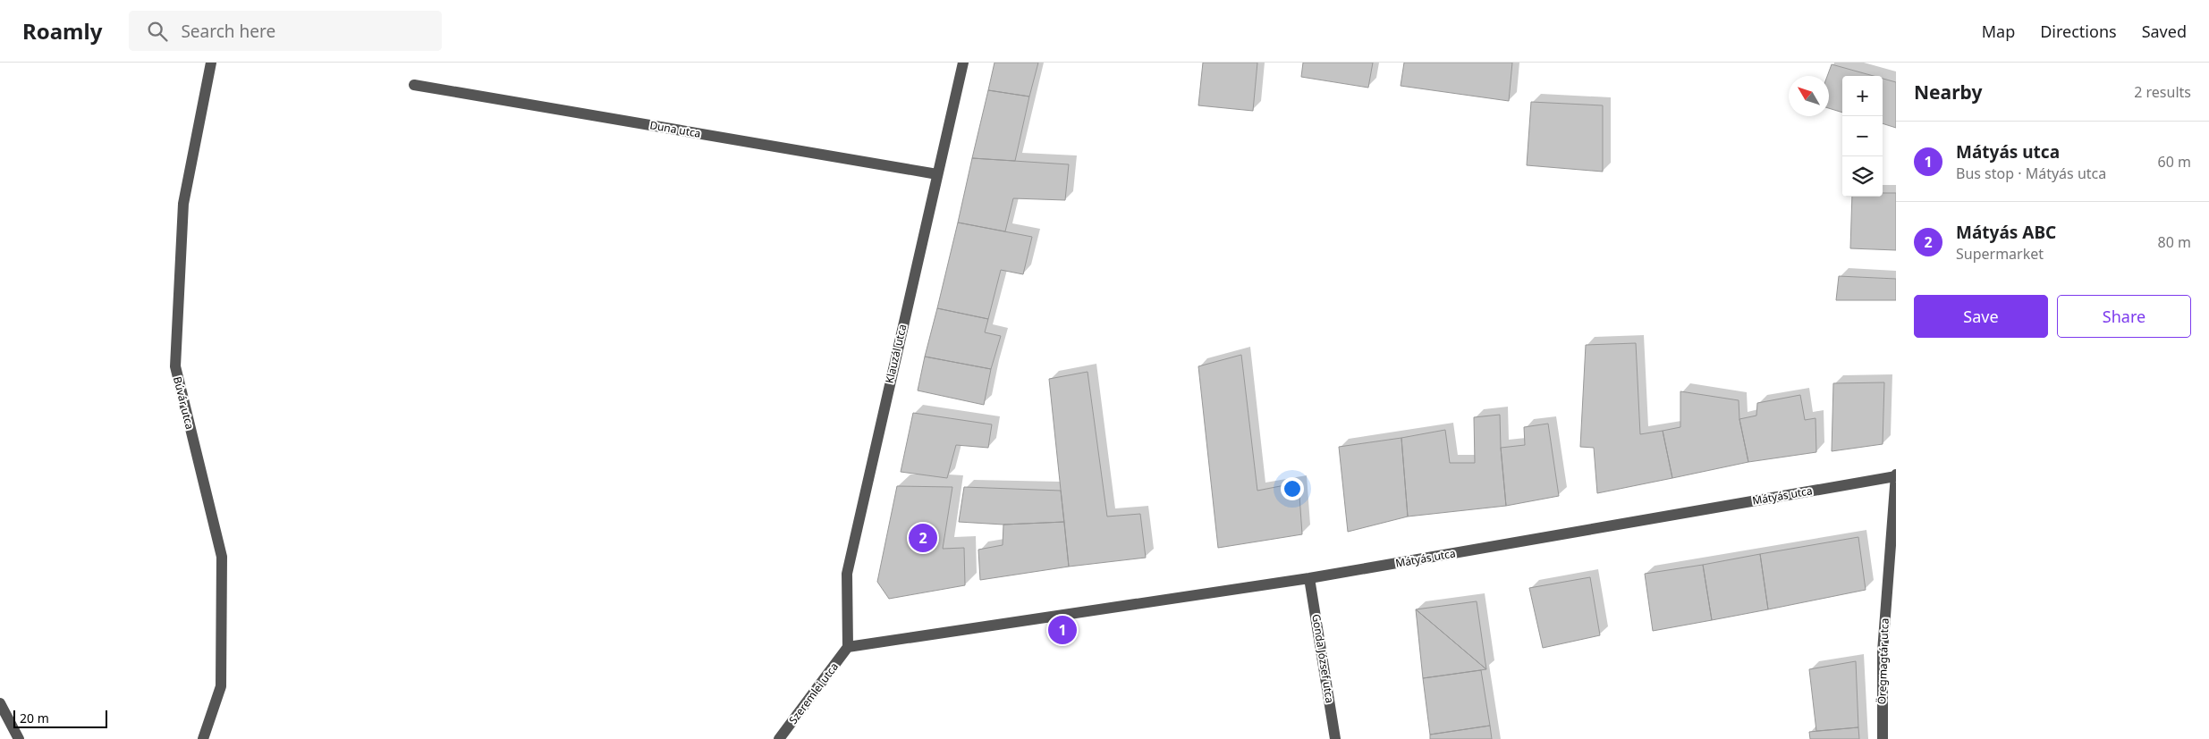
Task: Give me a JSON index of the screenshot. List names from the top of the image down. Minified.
{"streets":{"street":["Duna utca","Klauzál utca","Búvár utca","Mátyás utca","Gonda József utca","Öregmagtár utca","Szeremlei utca"]},"crossings":[["Duna utca","Klauzál utca"],["Klauzál utca","Mátyás utca"],["Klauzál utca","Szeremlei utca"],["Mátyás utca","Gonda József utca"],["Mátyás utca","Öregmagtár utca"],["Mátyás utca","Szeremlei utca"]],"scale_bar":"20 m","north":"top left","page":{"header":"Roamly","search":"Search here","nav":["Map","Directions","Saved"],"heading":["Nearby","2 results"],"map_buttons":["+","−"],"list":[{"mark":"1","name":"Mátyás utca","note":"Bus stop · Mátyás utca","value":"60 m"},{"mark":"2","name":"Mátyás ABC","note":"Supermarket","value":"80 m"}],"buttons":["Save","Share"],"pins":["2","1"],"scale":"20 m"}}
